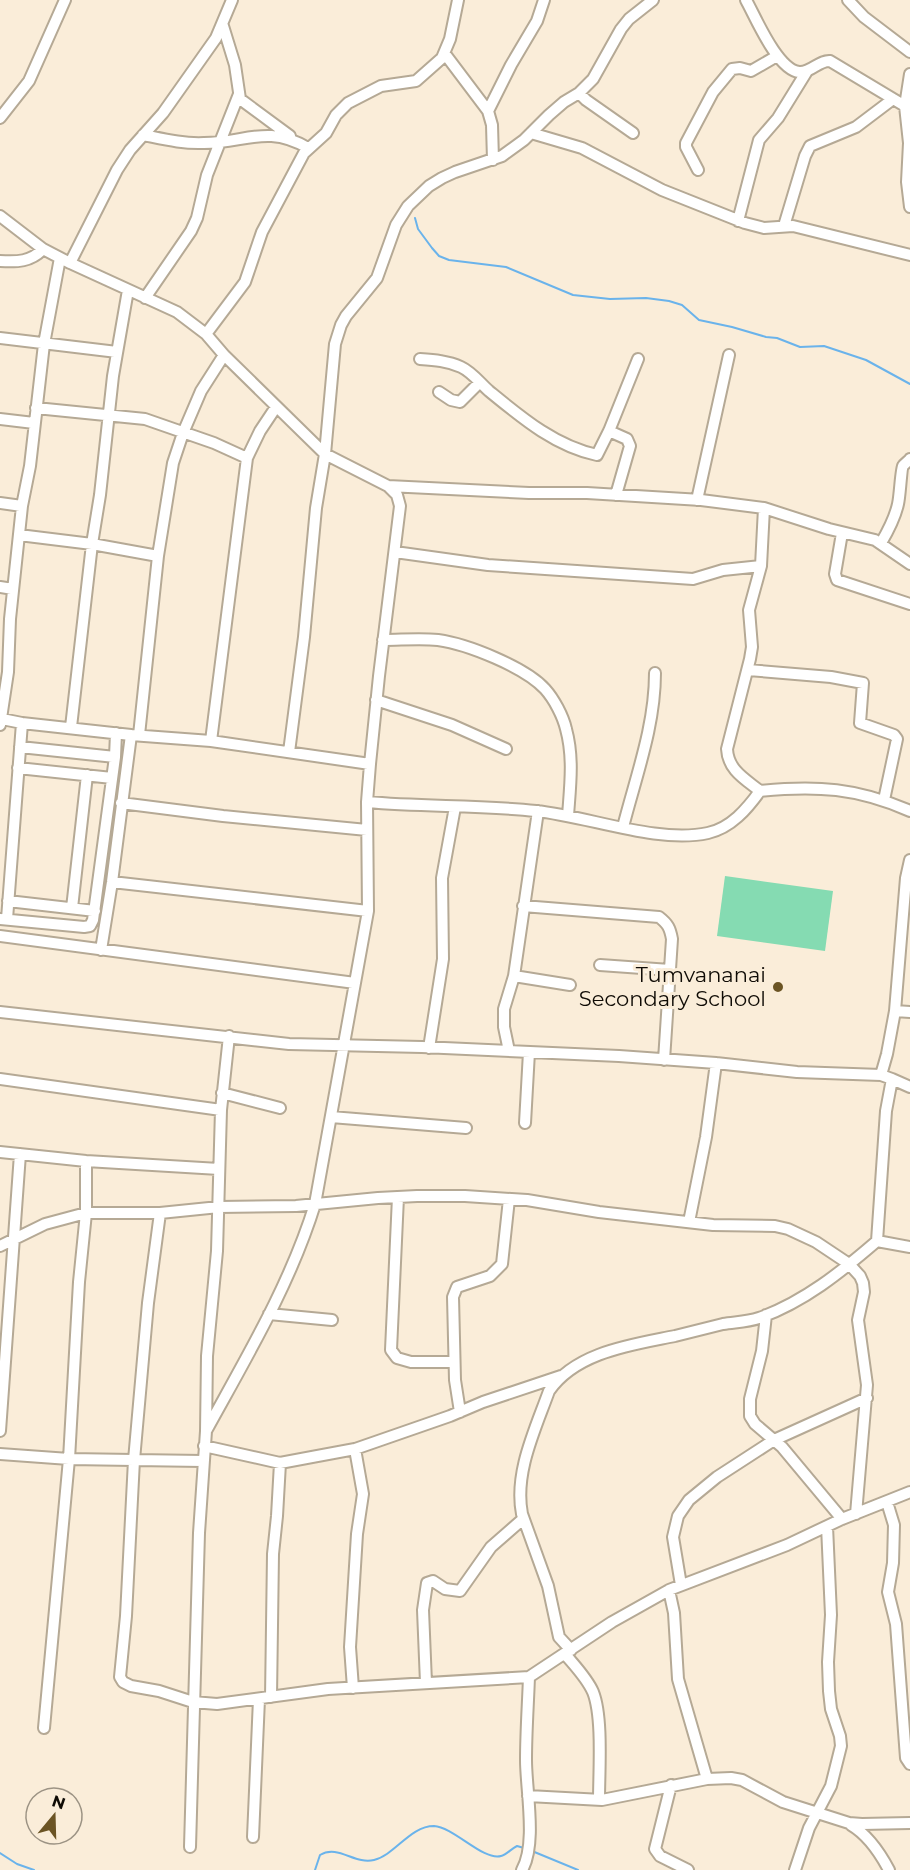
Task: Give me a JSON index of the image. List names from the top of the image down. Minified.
{"places":["Tumvananai Secondary School"],"north":"top"}
